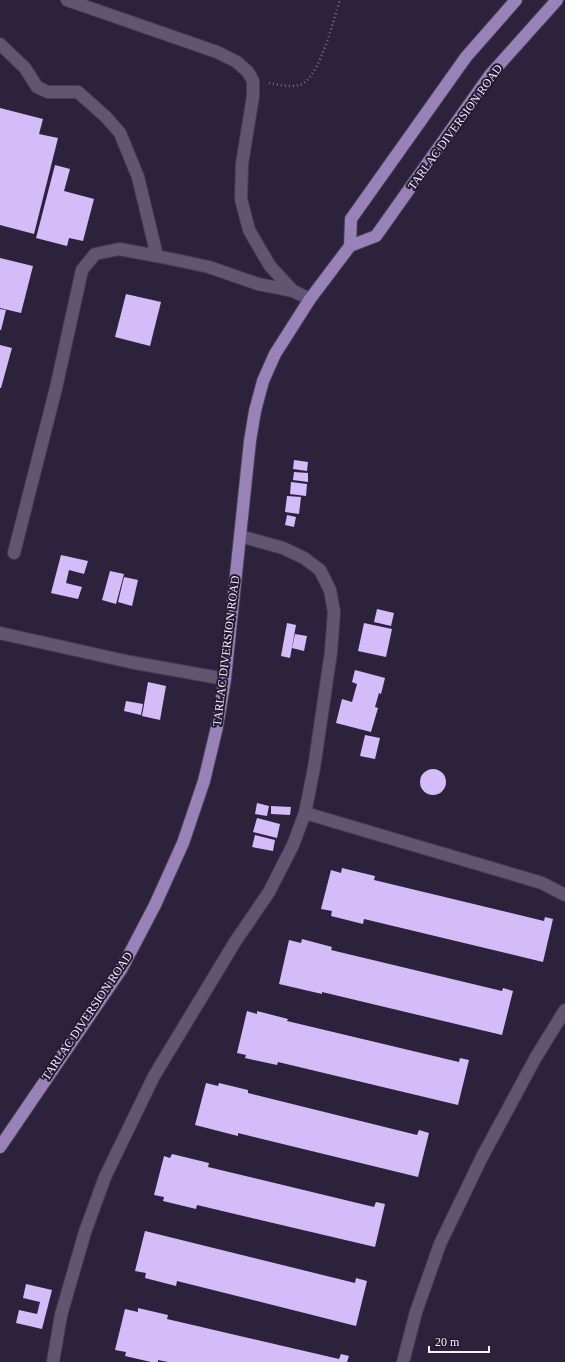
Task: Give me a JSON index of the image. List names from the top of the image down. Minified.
{"streets":{"main road":["TARLAC DIVERSION ROAD"]},"scale_bar":"20 m"}
